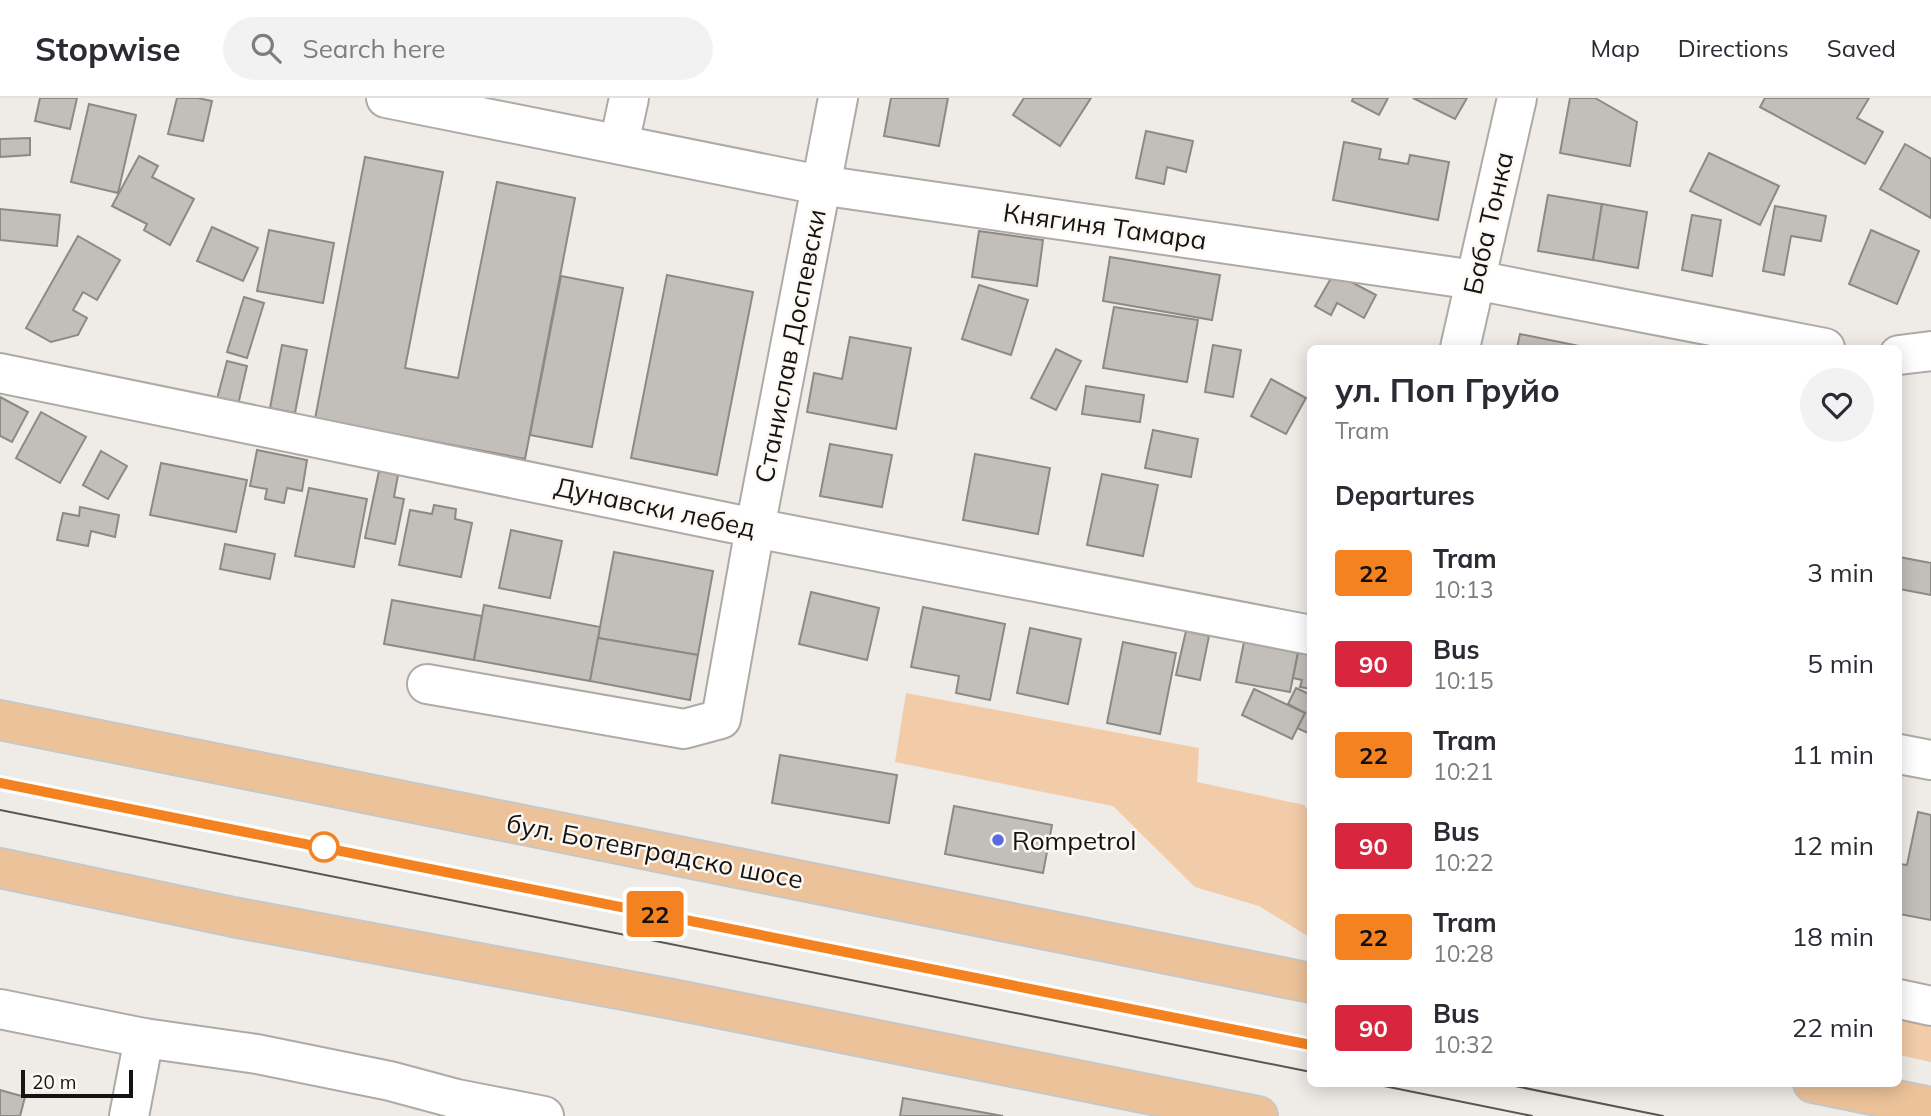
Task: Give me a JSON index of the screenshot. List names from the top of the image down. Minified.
{"streets":{"main road":["бул. Ботевградско шосе"],"street":["Баба Тонка","Княгиня Тамара","Станислав Доспевски","Дунавски лебед"]},"crossings":[["Баба Тонка","Княгиня Тамара"],["Княгиня Тамара","Станислав Доспевски"],["Станислав Доспевски","Дунавски лебед"]],"places":["Rompetrol"],"lines":["tram line 22"],"scale_bar":"20 m","page":{"header":"Stopwise","search":"Search here","nav":["Map","Directions","Saved"],"on_map":"22","heading":[["ул. Поп Груйо","Tram"],"Departures"],"list":[{"mark":"22","name":"Tram","note":"10:13","value":"3 min"},{"mark":"90","name":"Bus","note":"10:15","value":"5 min"},{"mark":"22","name":"Tram","note":"10:21","value":"11 min"},{"mark":"90","name":"Bus","note":"10:22","value":"12 min"},{"mark":"22","name":"Tram","note":"10:28","value":"18 min"},{"mark":"90","name":"Bus","note":"10:32","value":"22 min"}],"scale":"20 m"}}
